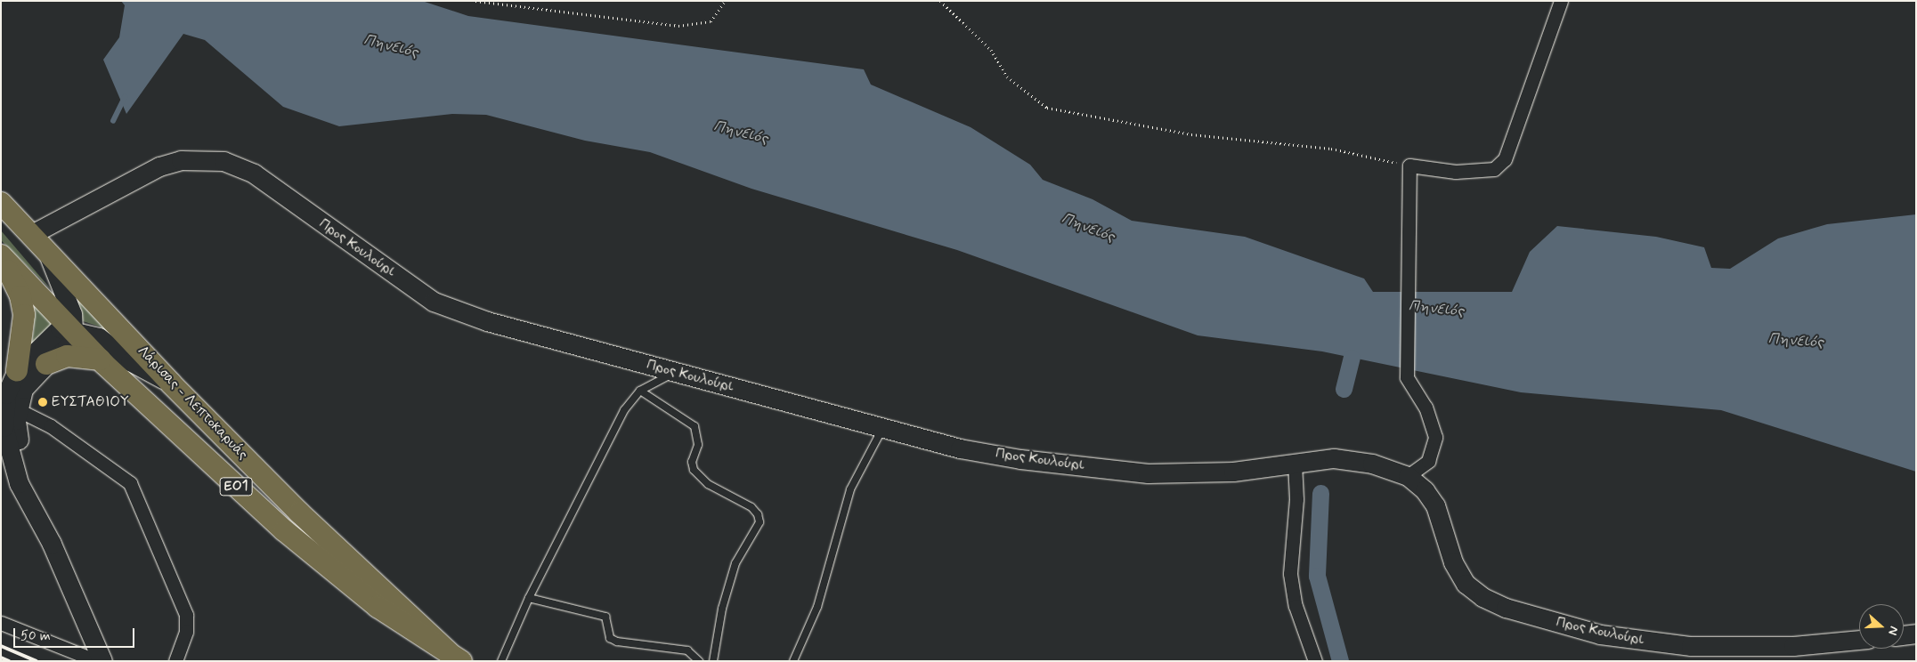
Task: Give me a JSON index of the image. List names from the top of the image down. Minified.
{"streets":{"main road":["Λάρισας - Λεπτοκαρυάς","ΕΟ1"],"street":["Προς Κουλούρι"]},"crossings":[["Προς Κουλούρι","Λάρισας - Λεπτοκαρυάς"]],"water":["Πηνειός"],"places":["ΕΥΣΤΑΘΙΟΥ"],"scale_bar":"50 m","north":"right"}
